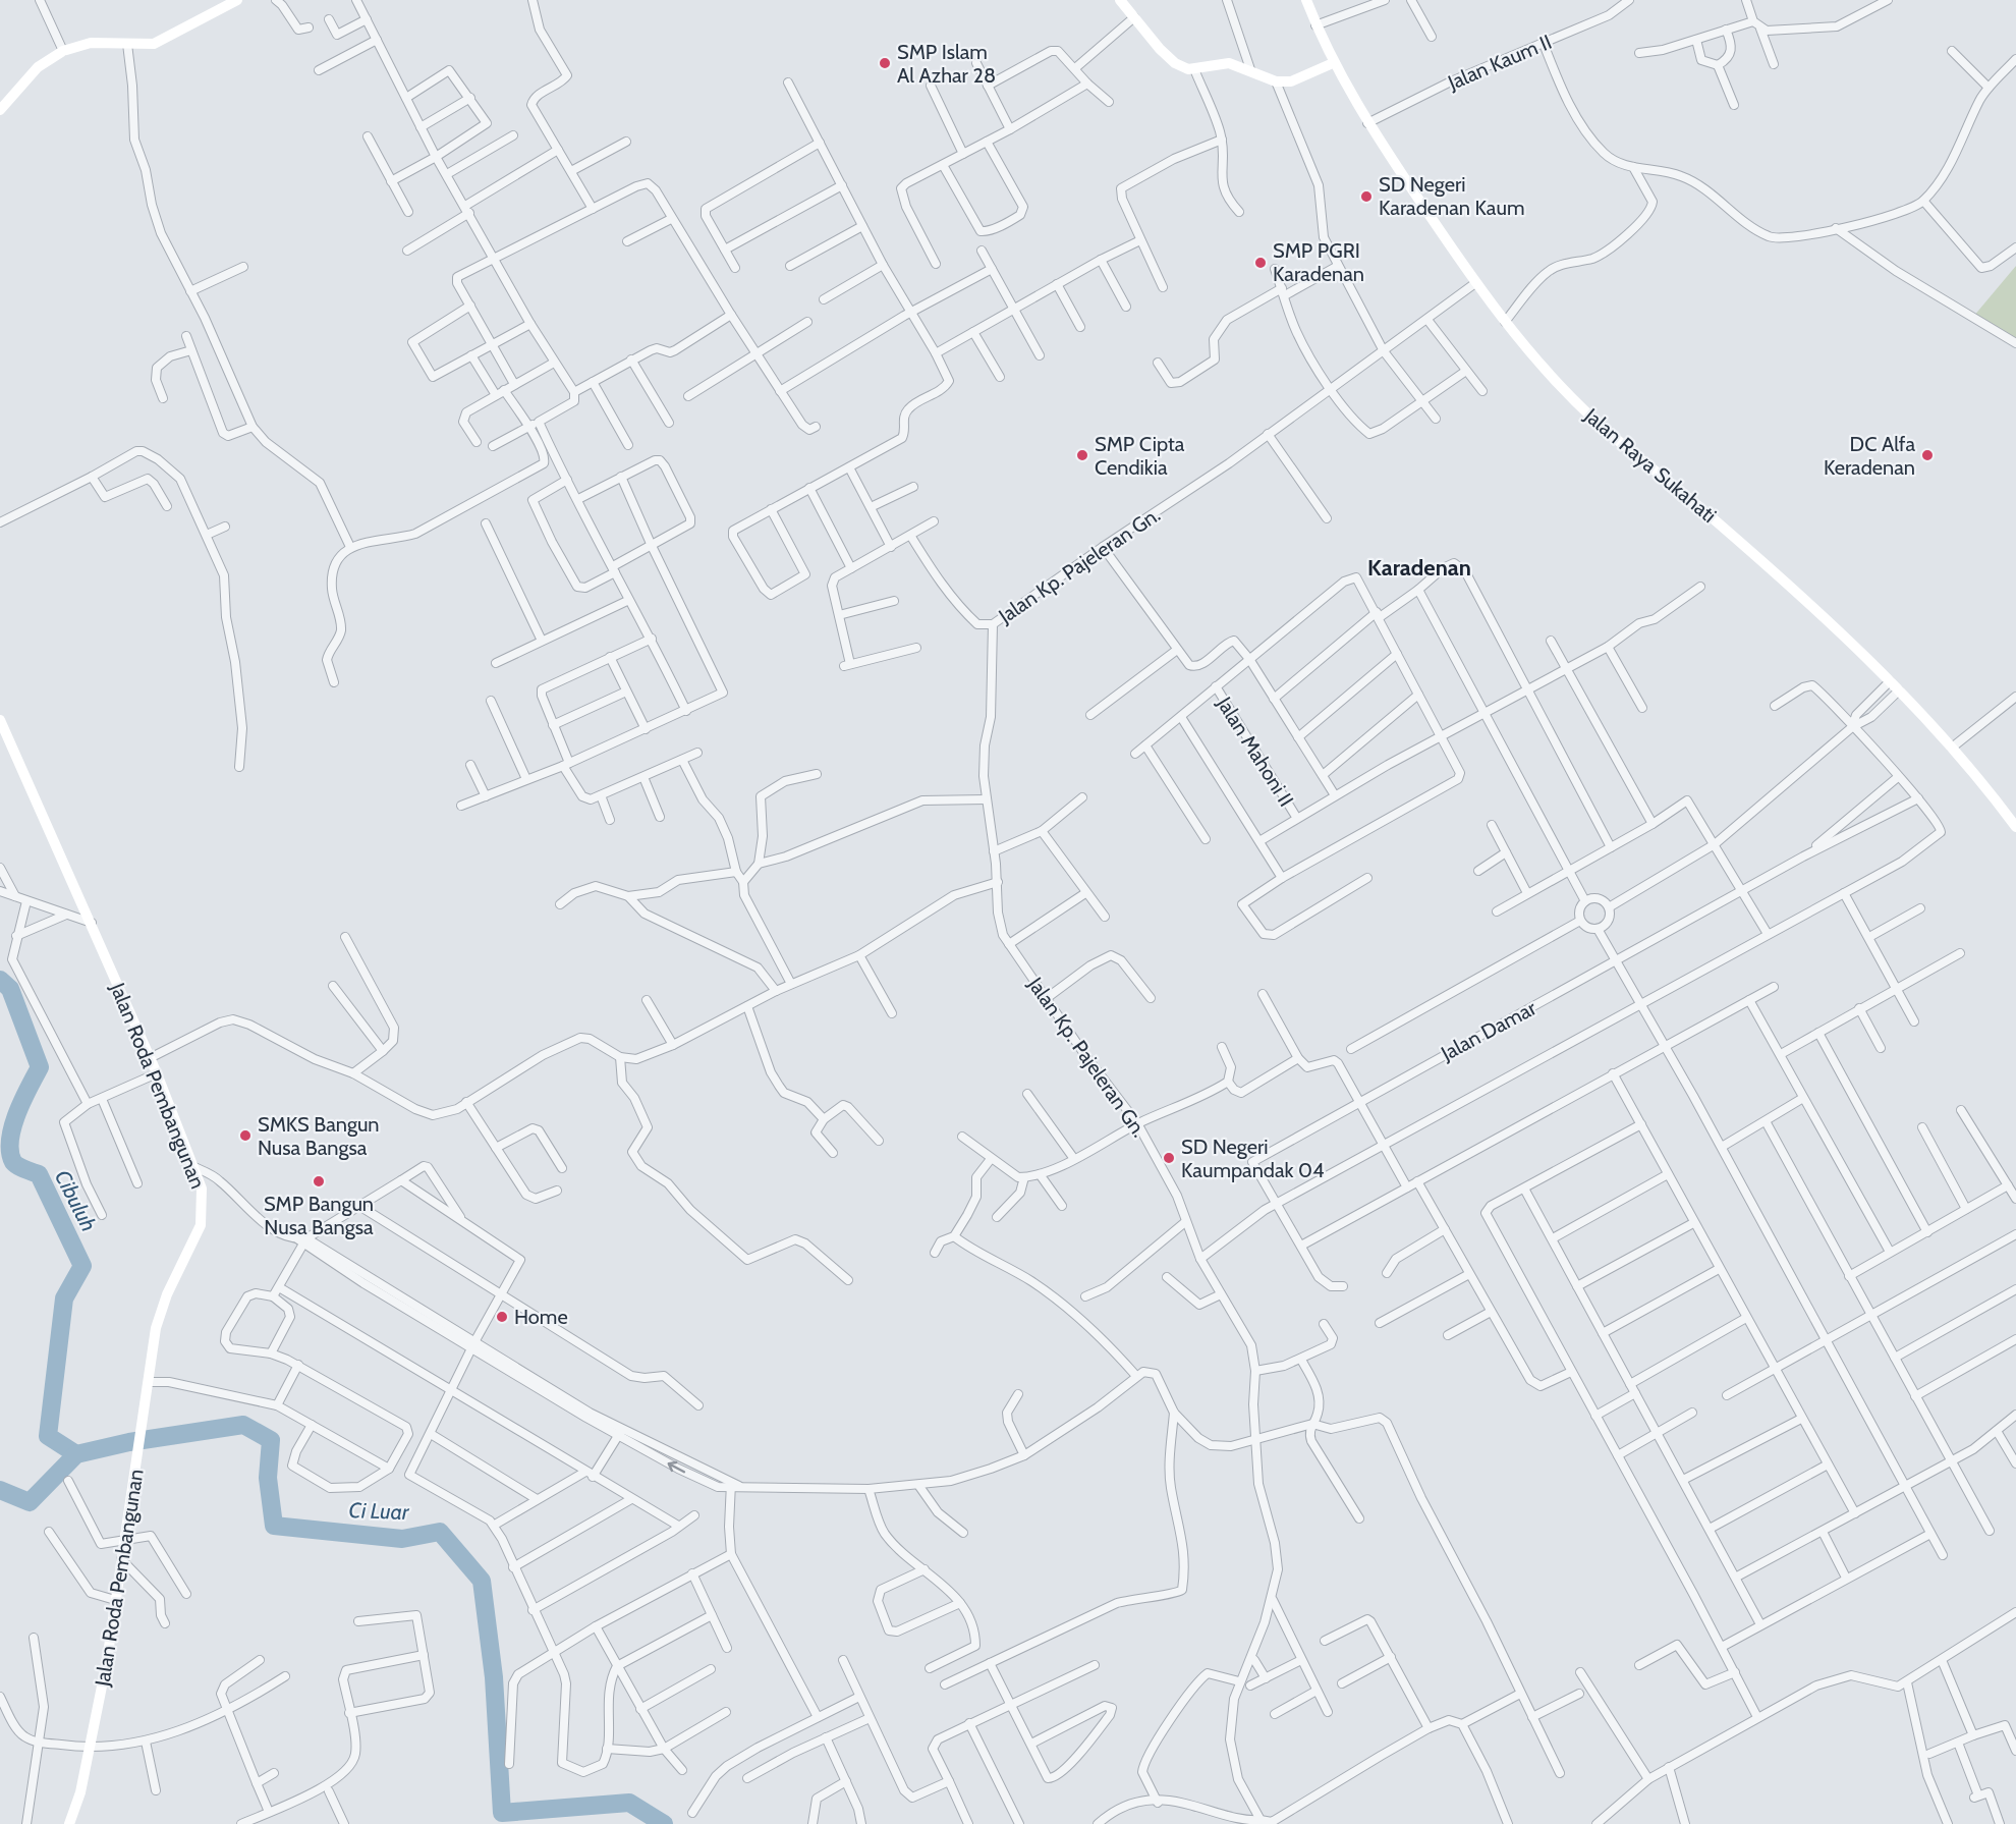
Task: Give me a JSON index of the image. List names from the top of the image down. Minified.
{"streets":{"street":["Jalan Kaum II","Jalan Raya Sukahati","Jalan Kp. Pajeleran Gn.","Jalan Mahoni II","Jalan Damar","Jalan Roda Pembangunan"]},"crossings":[["Jalan Kaum II","Jalan Raya Sukahati"],["Jalan Raya Sukahati","Jalan Kp. Pajeleran Gn."]],"districts":["Karadenan"],"water":["Cibuluh","Ci Luar"],"places":["SMP Islam Al Azhar 28","SD Negeri Karadenan Kaum","SMP PGRI Karadenan","SMP Cipta Cendikia","DC Alfa Keradenan","SMKS Bangun Nusa Bangsa","SD Negeri Kaumpandak 04","SMP Bangun Nusa Bangsa","Home"]}
